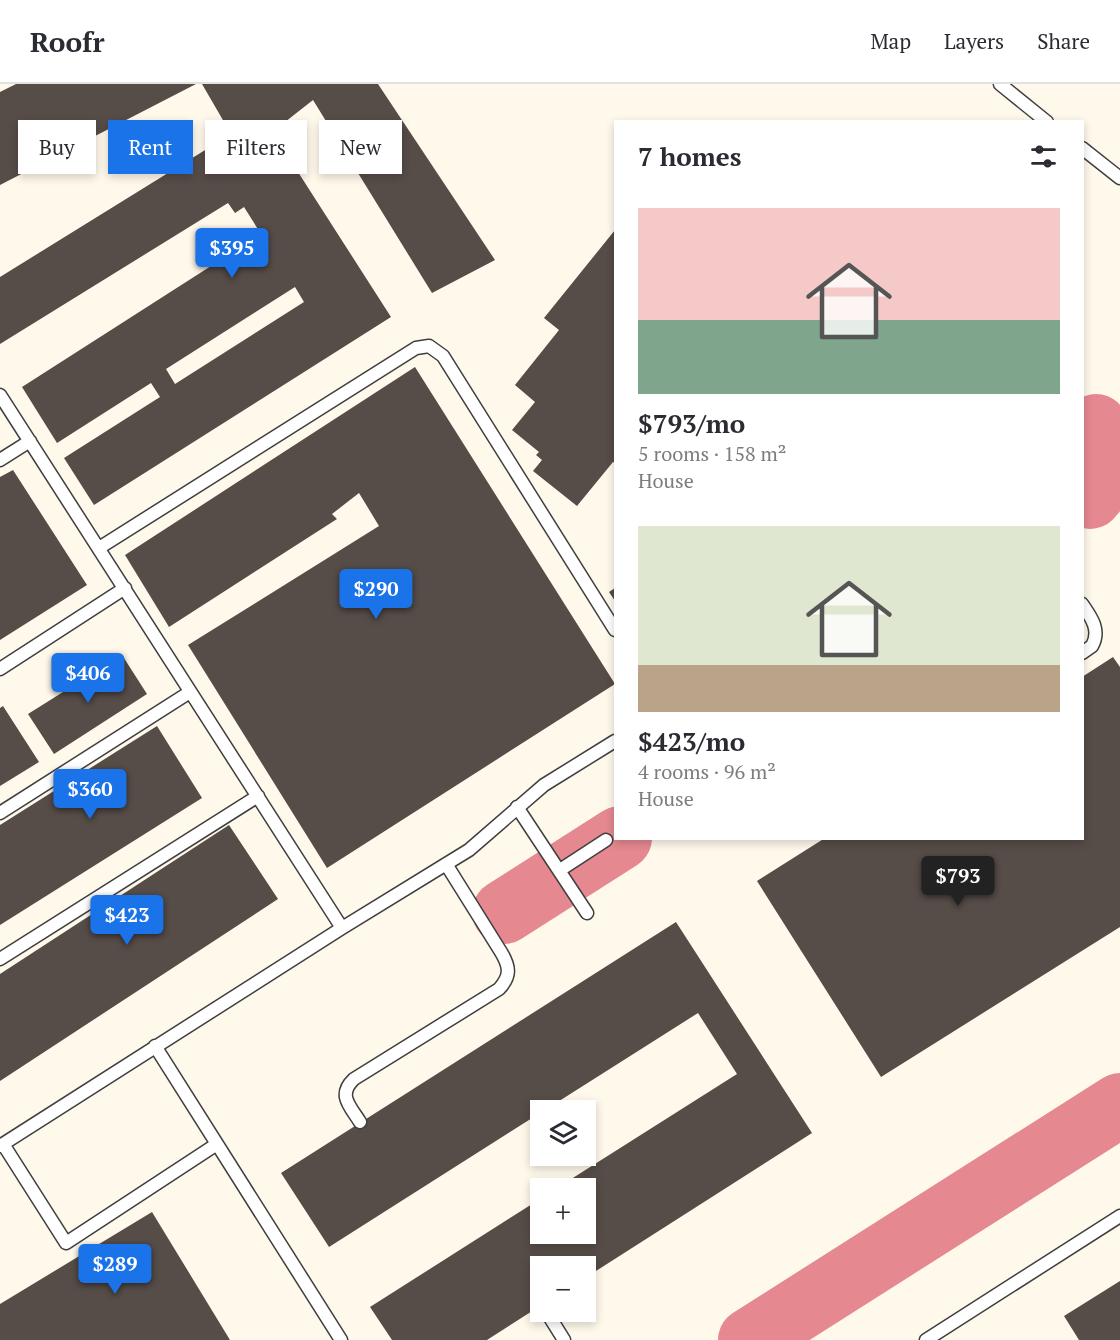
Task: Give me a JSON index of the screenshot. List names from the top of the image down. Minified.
{"page":{"header":"Roofr","nav":["Map","Layers","Share"],"chip":["Buy","Rent","Filters","New"],"heading":"7 homes","list":[{"name":"$793/mo","note":"5 rooms · 158 m² · House"},{"name":"$423/mo","note":"4 rooms · 96 m² · House"}],"price":["$395","$290","$406","$360","$793","$423","$289"],"map_buttons":["+","−"]}}
